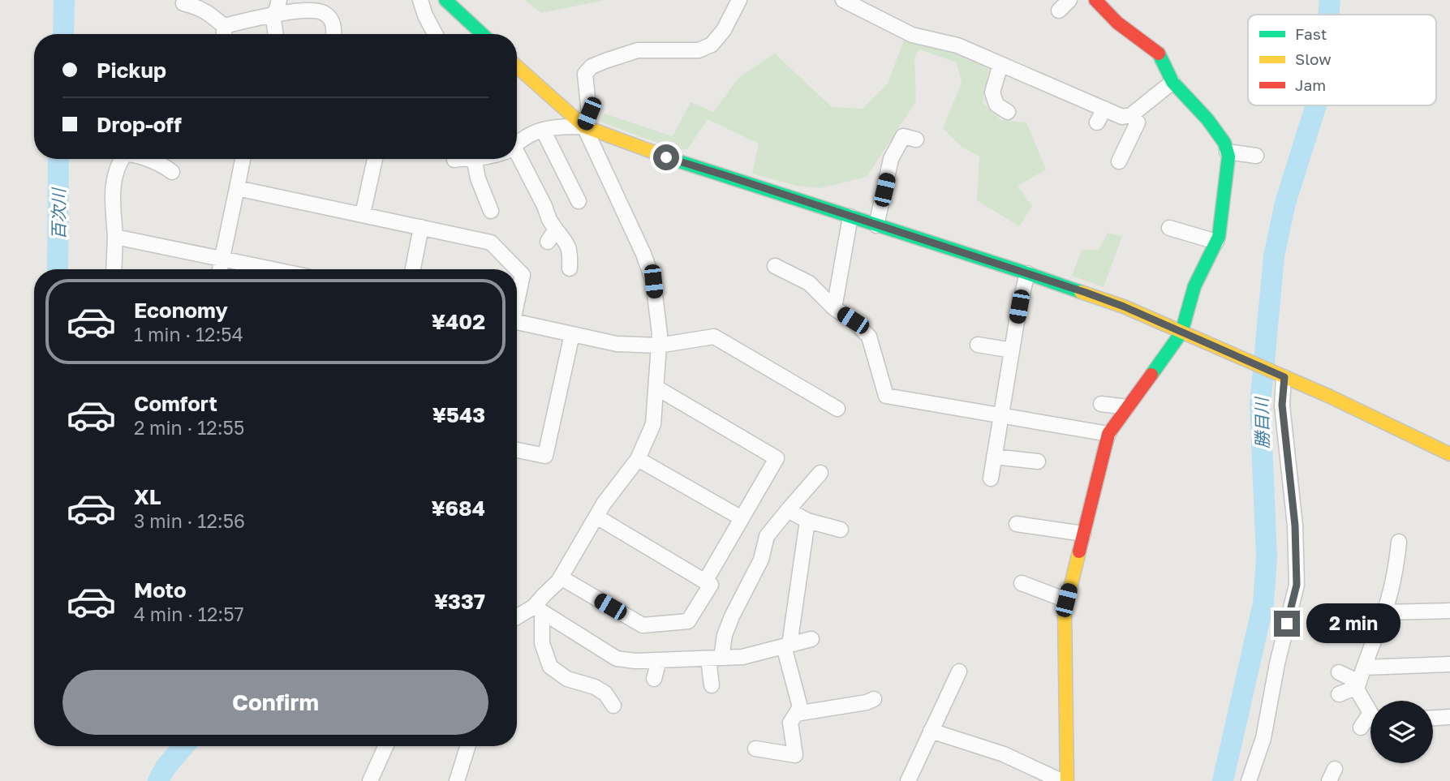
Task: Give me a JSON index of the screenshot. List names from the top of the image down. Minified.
{"water":["百次川","勝目川"],"legend":["Fast","Slow","Jam"],"page":{"banner":["Pickup","Drop-off"],"list":[{"name":"Economy","note":"1 min · 12:54","value":"¥402"},{"name":"Comfort","note":"2 min · 12:55","value":"¥543"},{"name":"XL","note":"3 min · 12:56","value":"¥684"},{"name":"Moto","note":"4 min · 12:57","value":"¥337"}],"bubble":"2 min","buttons":"Confirm"}}
